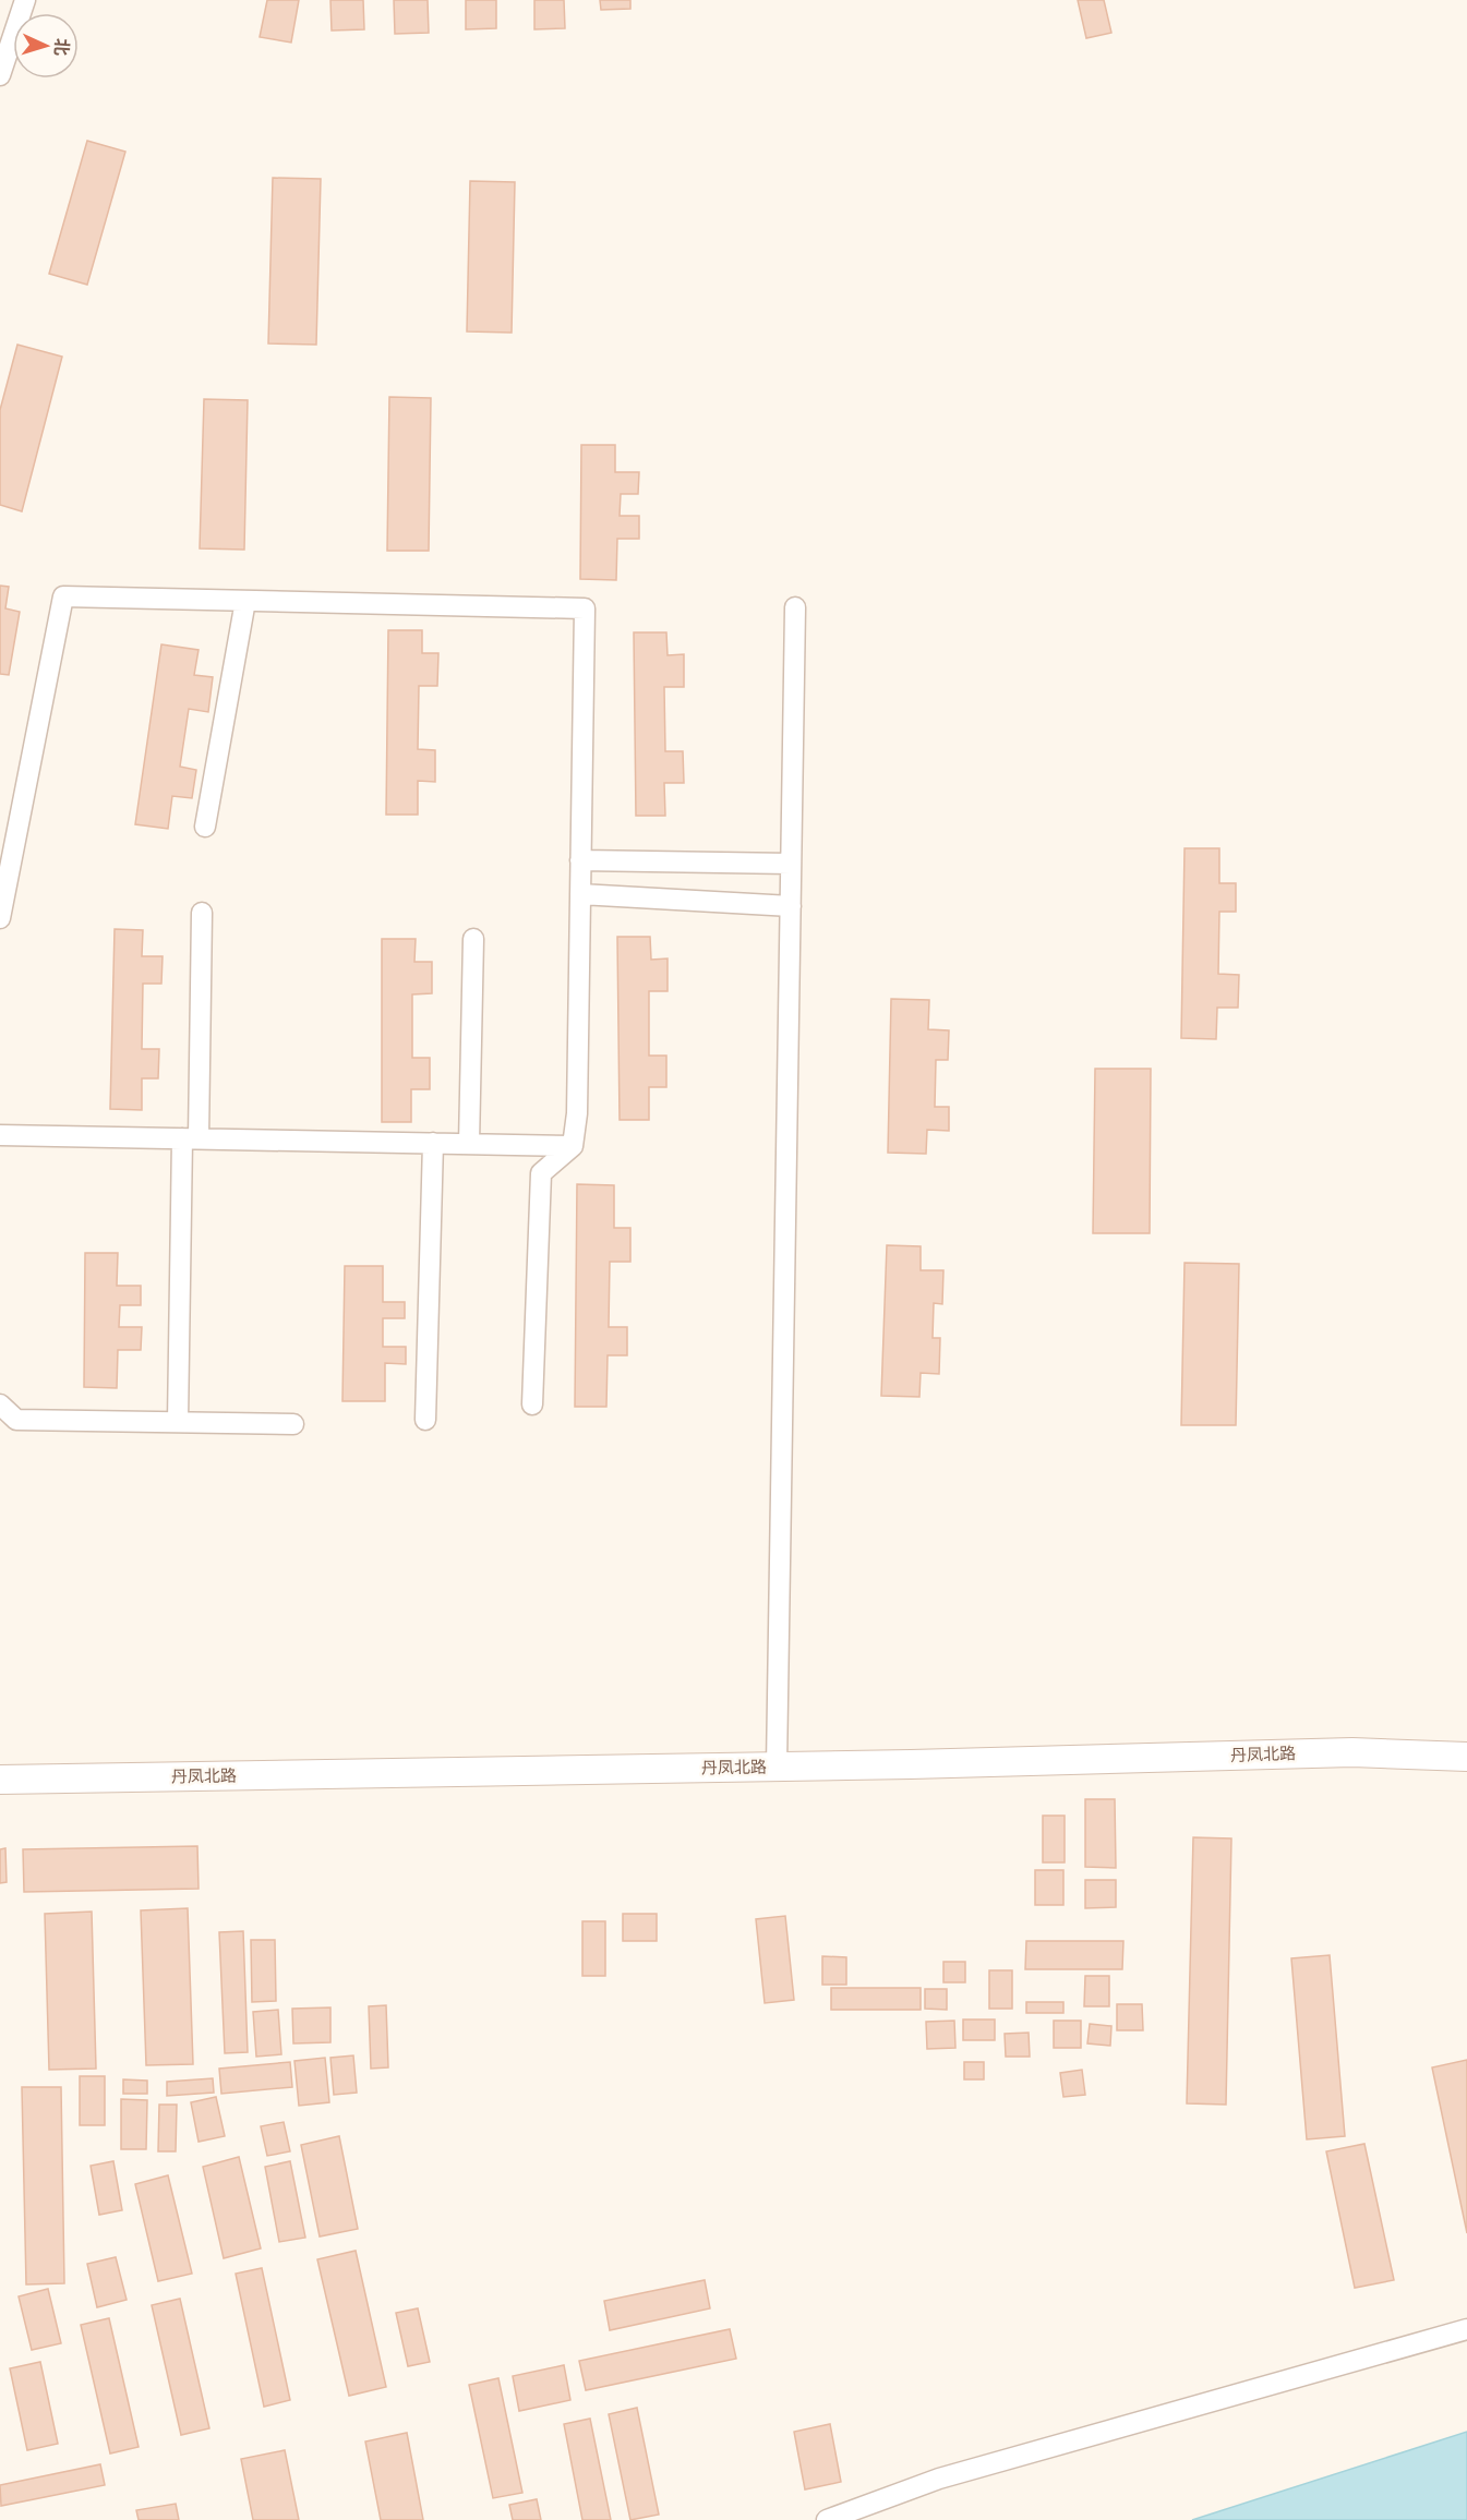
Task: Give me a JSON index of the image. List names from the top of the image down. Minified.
{"streets":{"main road":["丹凤北路"]},"north":"right"}
